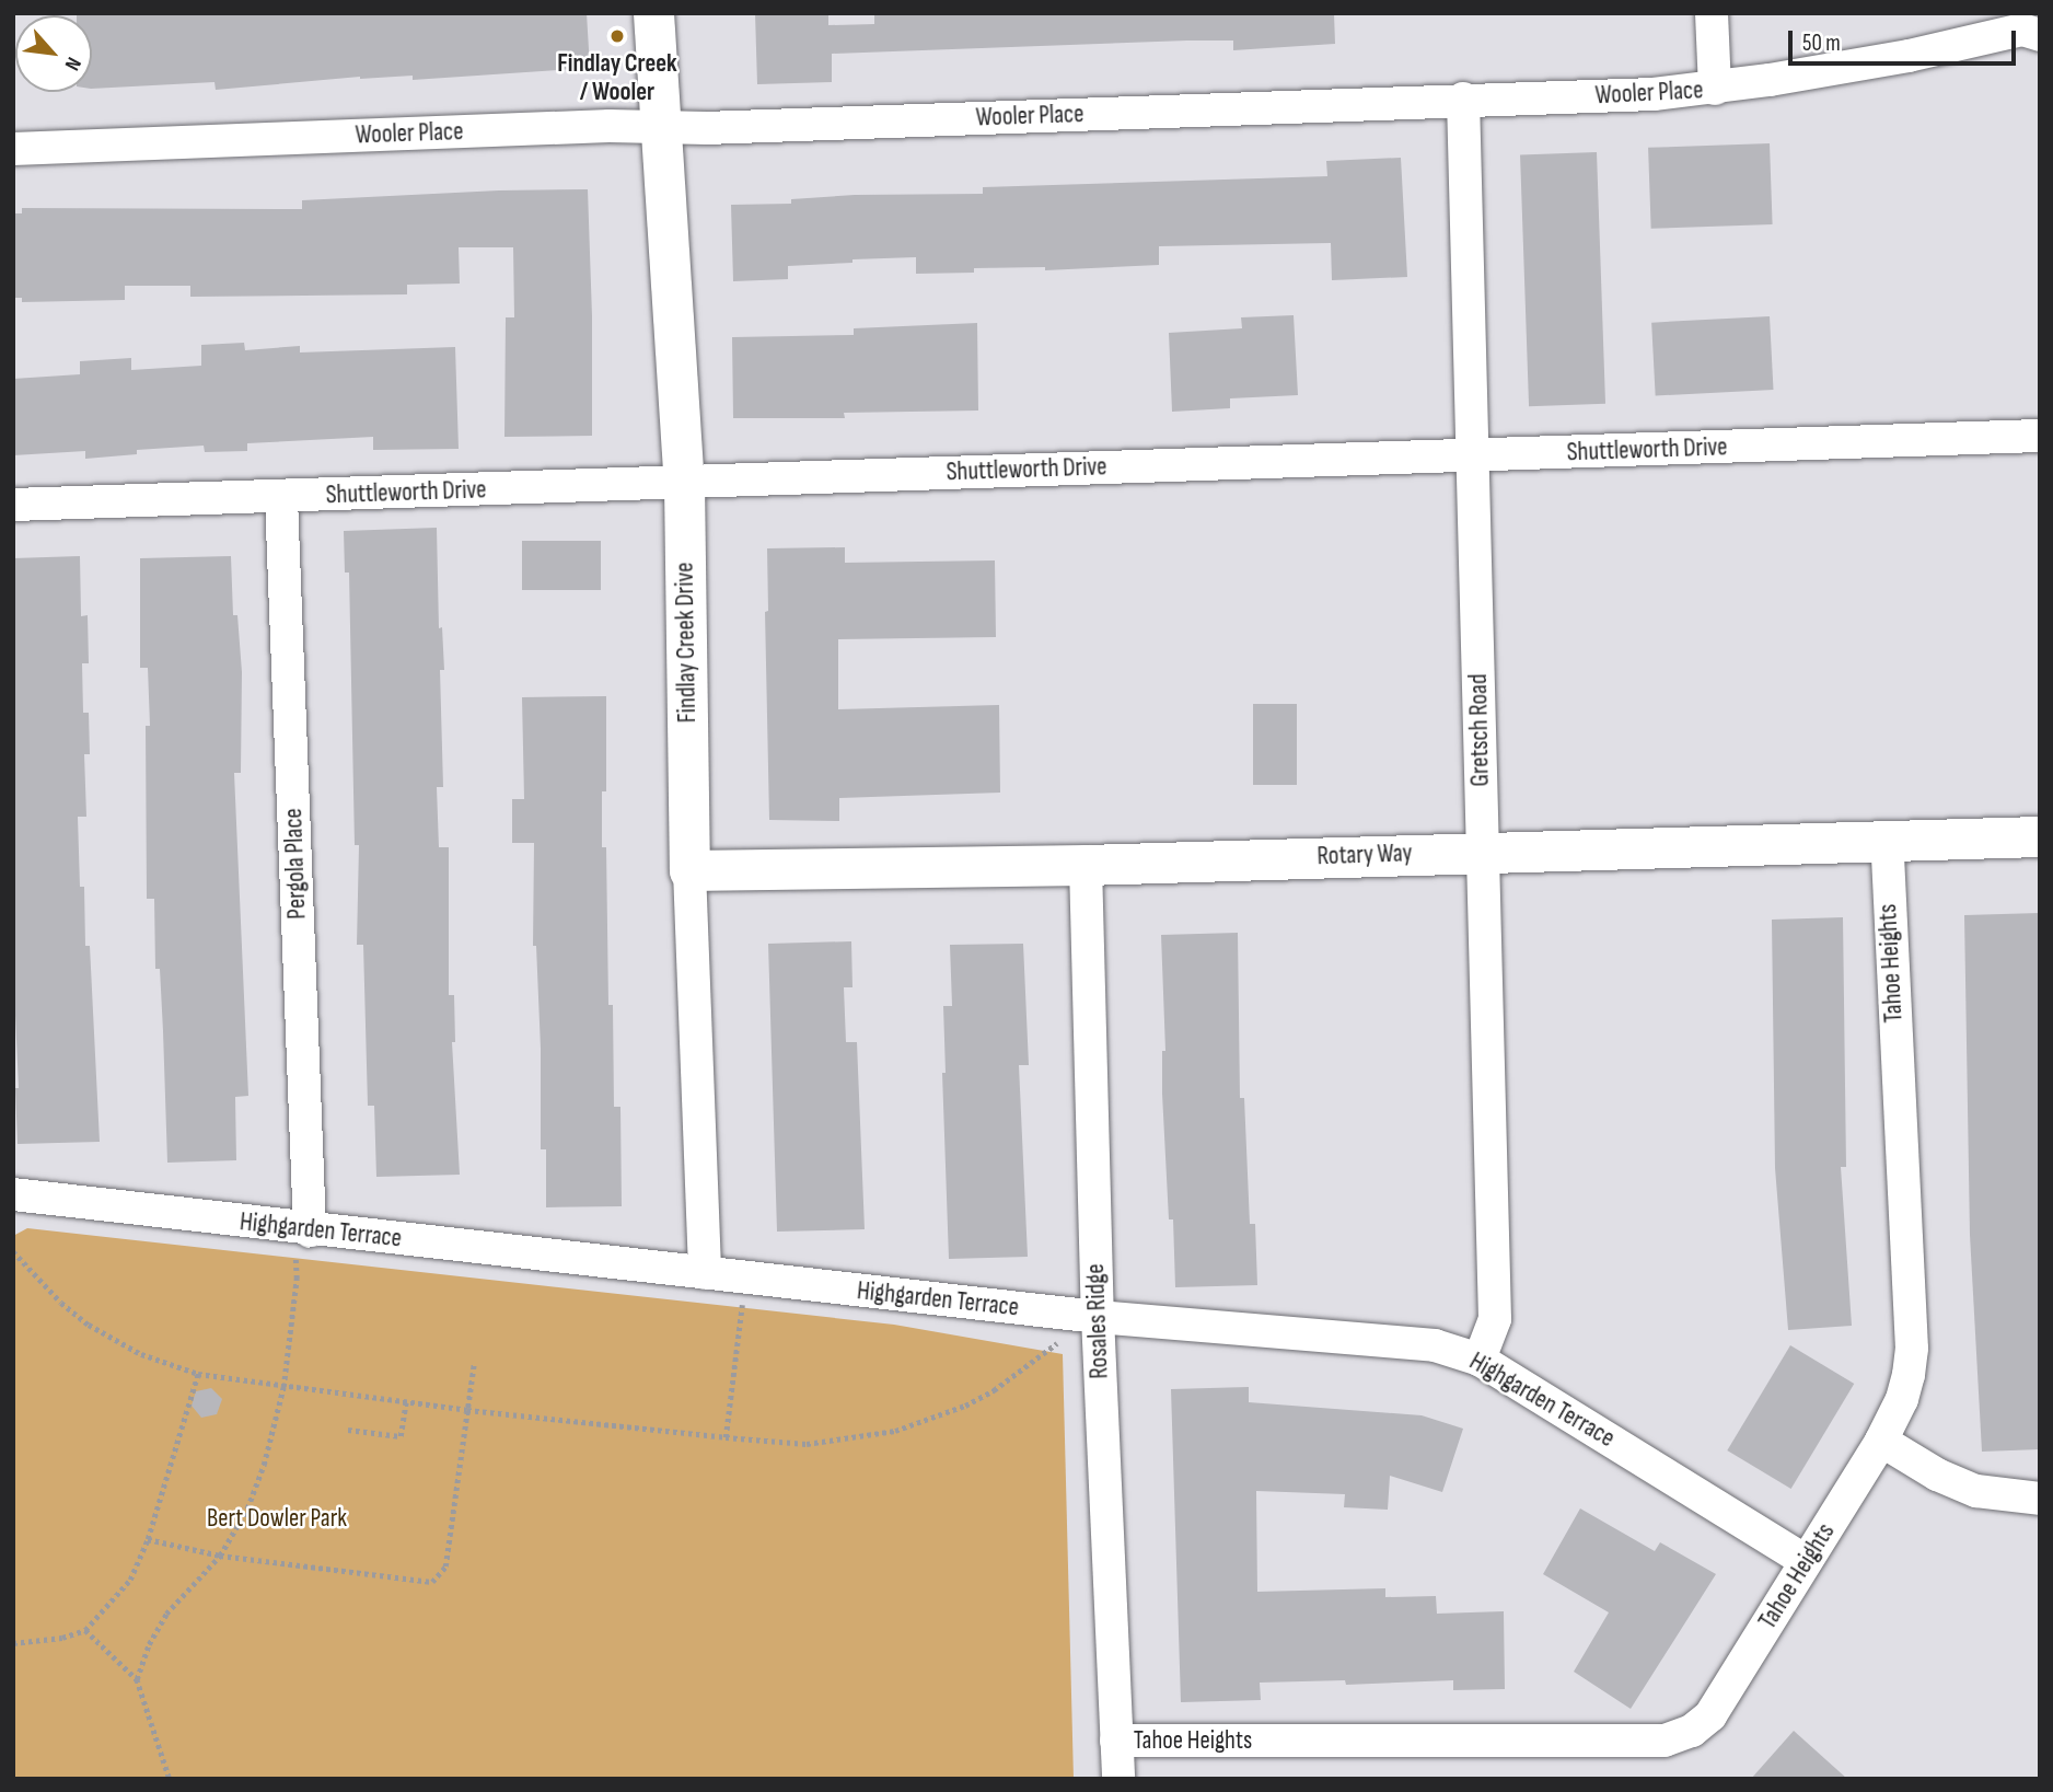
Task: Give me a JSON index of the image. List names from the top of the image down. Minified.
{"streets":{"street":["Wooler Place","Shuttleworth Drive","Findlay Creek Drive","Gretsch Road","Rotary Way","Pergola Place","Tahoe Heights","Highgarden Terrace","Rosales Ridge"]},"crossings":[["Wooler Place","Findlay Creek Drive"],["Wooler Place","Gretsch Road"],["Shuttleworth Drive","Findlay Creek Drive"],["Shuttleworth Drive","Gretsch Road"],["Shuttleworth Drive","Pergola Place"],["Findlay Creek Drive","Rotary Way"],["Findlay Creek Drive","Highgarden Terrace"],["Gretsch Road","Rotary Way"],["Gretsch Road","Highgarden Terrace"],["Rotary Way","Tahoe Heights"],["Rotary Way","Rosales Ridge"],["Pergola Place","Highgarden Terrace"],["Tahoe Heights","Highgarden Terrace"],["Tahoe Heights","Rosales Ridge"],["Highgarden Terrace","Rosales Ridge"]],"parks":["Bert Dowler Park"],"places":["Findlay Creek / Wooler"],"scale_bar":"50 m","north":"bottom right"}
